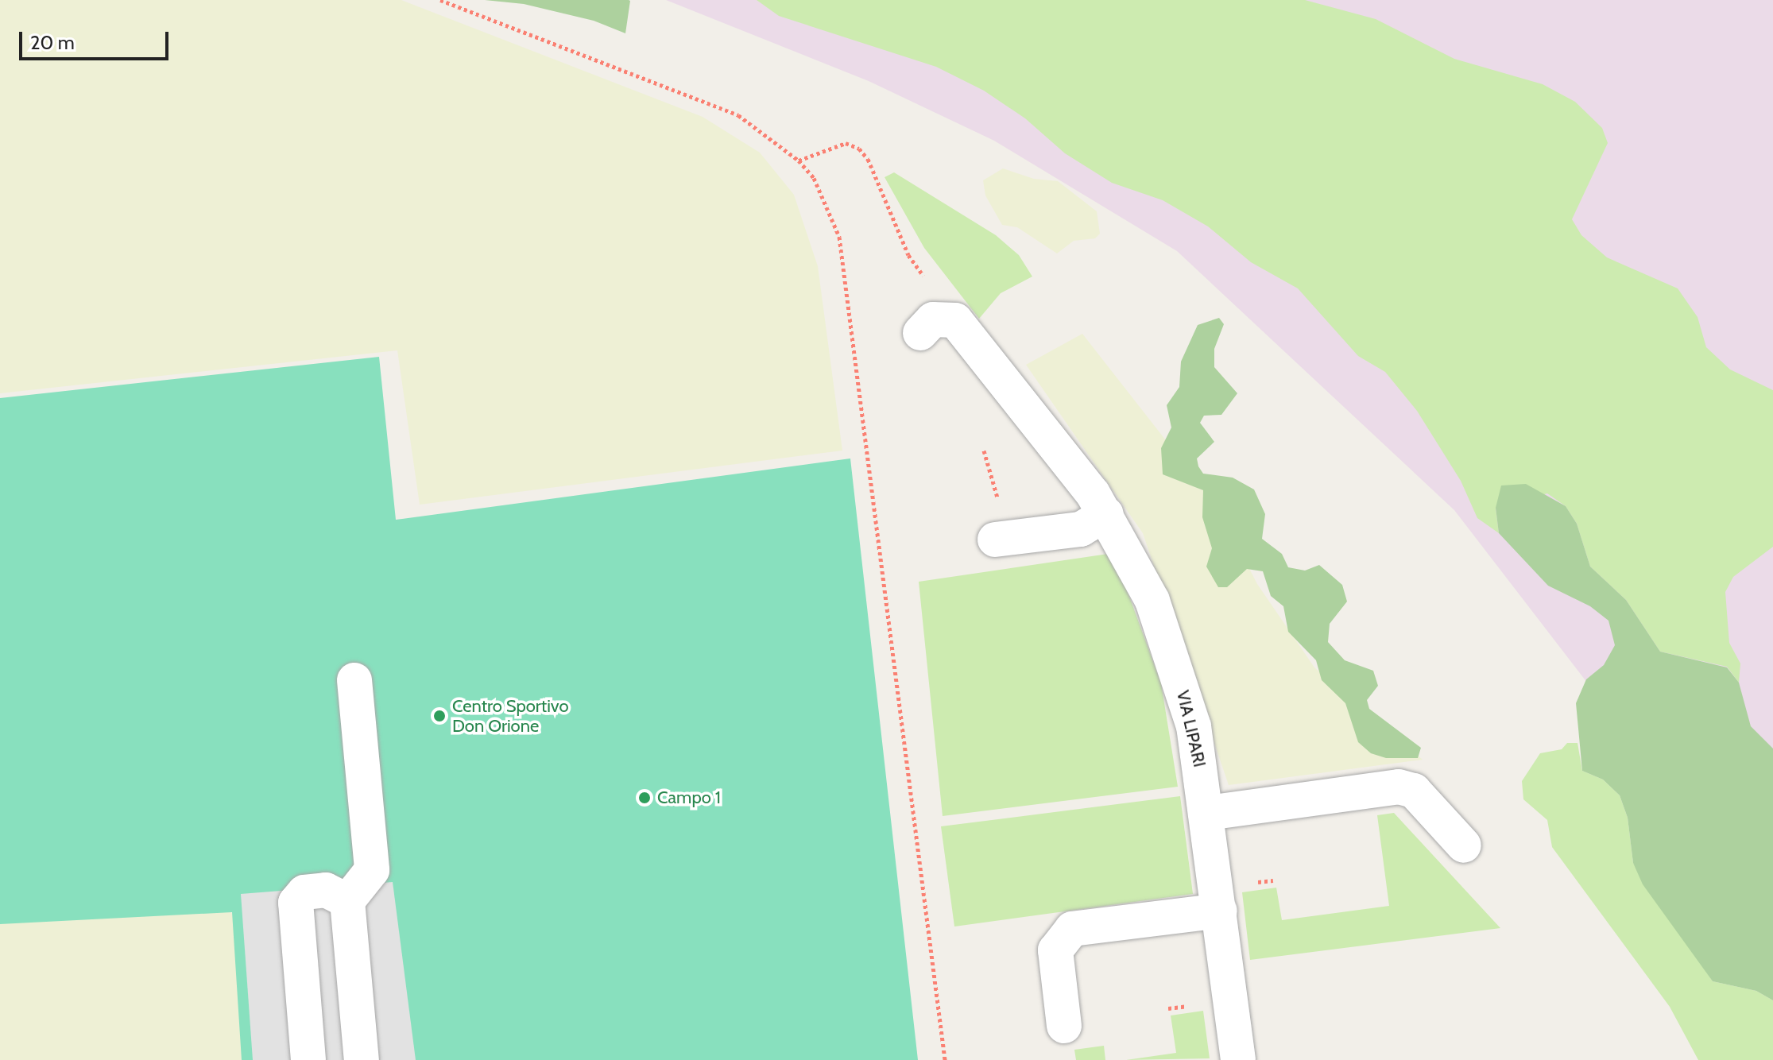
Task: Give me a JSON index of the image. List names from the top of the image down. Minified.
{"streets":{"street":["VIA LIPARI"]},"places":["Centro Sportivo Don Orione","Campo 1"],"scale_bar":"20 m"}
